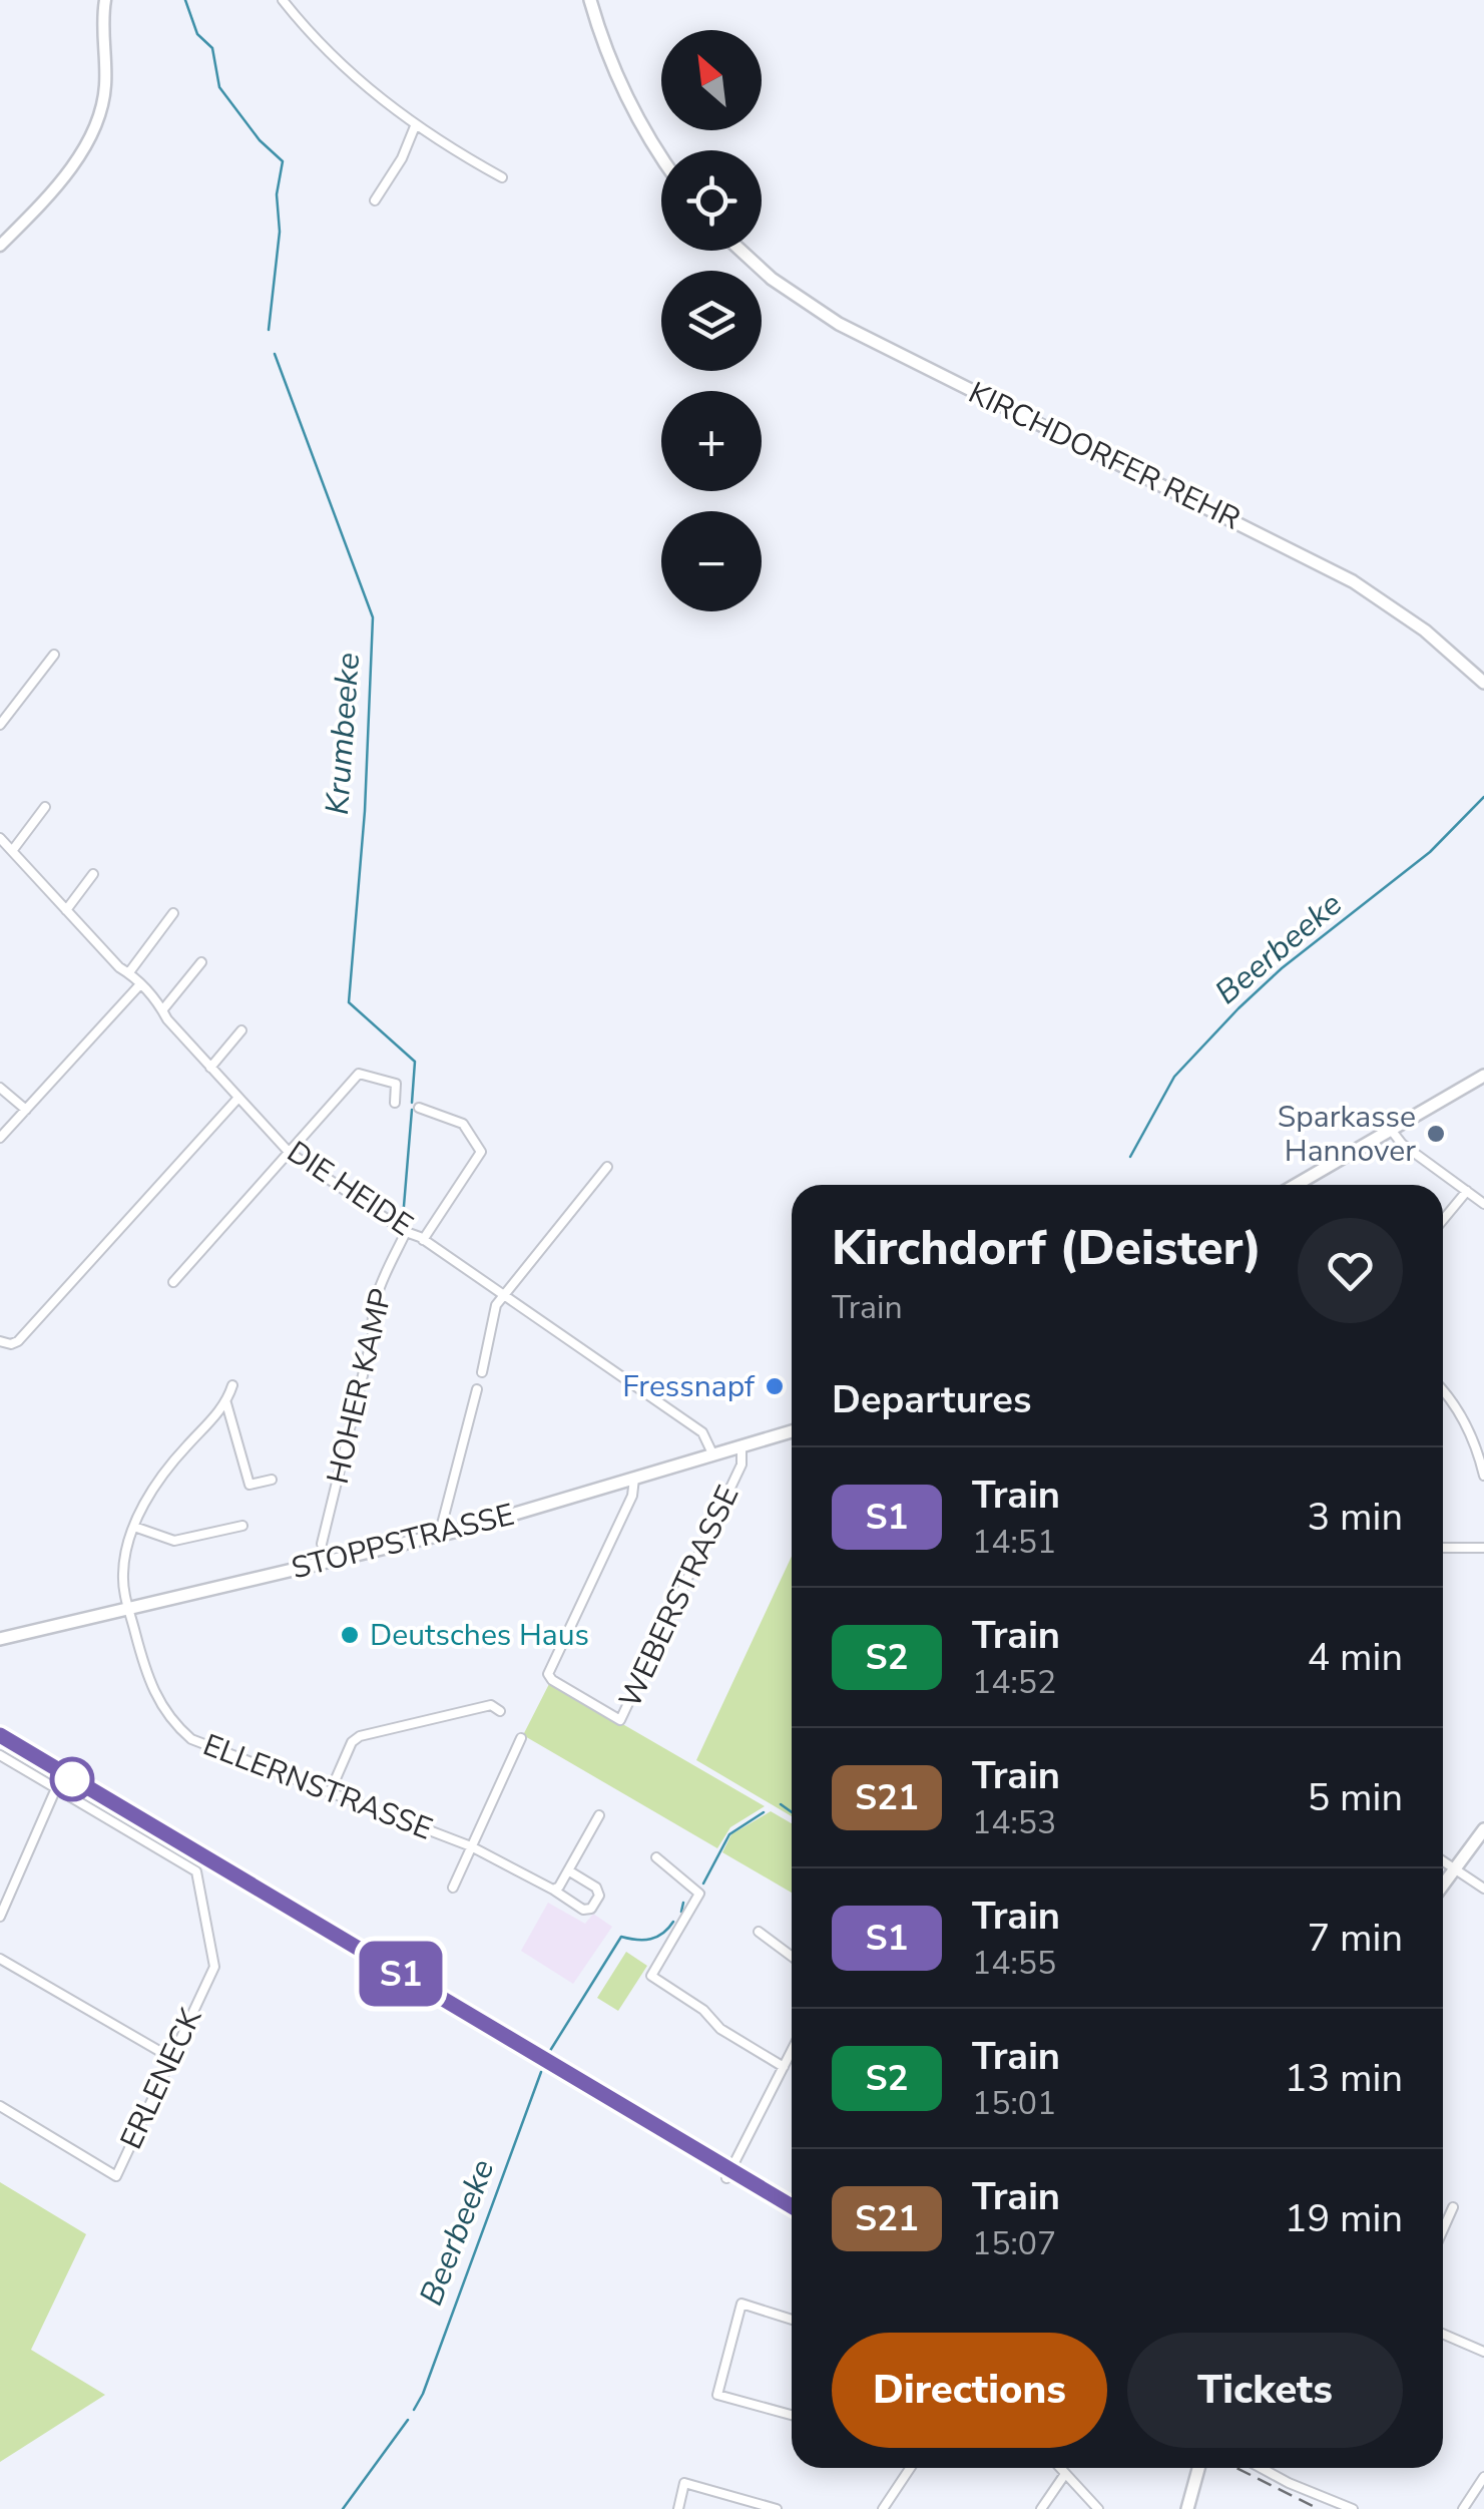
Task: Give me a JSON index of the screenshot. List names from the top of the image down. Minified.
{"streets":{"main road":["KIRCHDORFER REHR","STOPPSTRASSE"],"street":["DIE HEIDE","HOHER KAMP","WEBERSTRASSE","ELLERNSTRASSE","ERLENECK"]},"crossings":[["DIE HEIDE","HOHER KAMP"],["DIE HEIDE","STOPPSTRASSE"],["STOPPSTRASSE","WEBERSTRASSE"],["STOPPSTRASSE","ELLERNSTRASSE"]],"water":["Krumbeeke","Beerbeeke"],"places":["Sparkasse Hannover","Fressnapf","Deutsches Haus"],"north":"top left","page":{"on_map":"S1","map_buttons":["+","−"],"heading":[["Kirchdorf (Deister)","Train"],"Departures"],"list":[{"mark":"S1","name":"Train","note":"14:51","value":"3 min"},{"mark":"S2","name":"Train","note":"14:52","value":"4 min"},{"mark":"S21","name":"Train","note":"14:53","value":"5 min"},{"mark":"S1","name":"Train","note":"14:55","value":"7 min"},{"mark":"S2","name":"Train","note":"15:01","value":"13 min"},{"mark":"S21","name":"Train","note":"15:07","value":"19 min"}],"buttons":["Directions","Tickets"]}}
